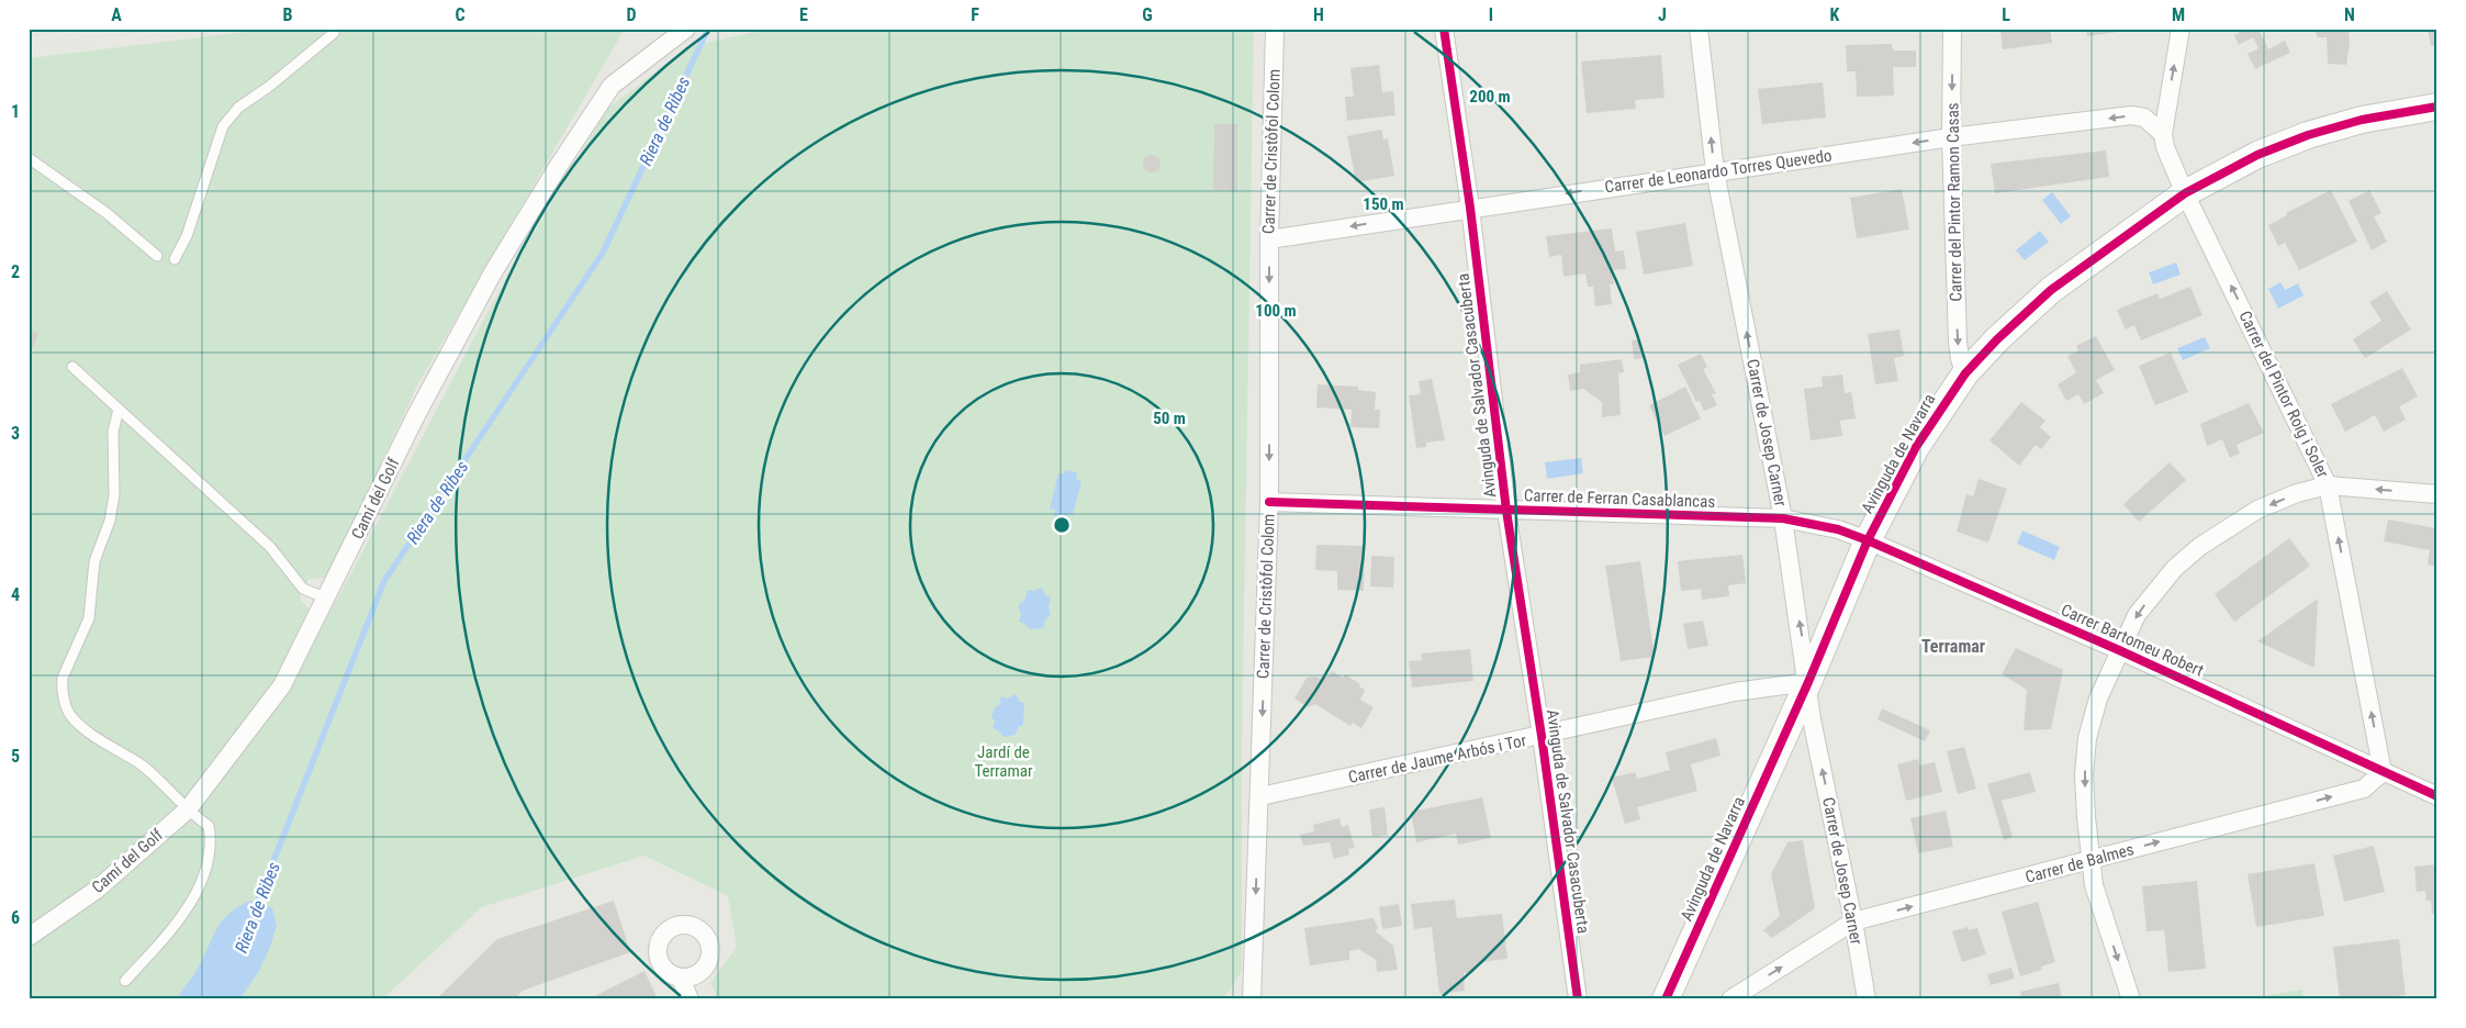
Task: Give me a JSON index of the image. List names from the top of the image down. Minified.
{"streets":{"street":["Carrer de Cristòfol Colom","Carrer de Leonardo Torres Quevedo","Carrer del Pintor Ramon Casas","Avinguda de Salvador Casacuberta","Carrer del Pintor Roig i Soler","Carrer de Josep Carner","Avinguda de Navarra","Camí del Golf","Carrer de Ferran Casablancas","Carrer Bartomeu Robert","Carrer de Jaume Arbós i Tor","Carrer de Balmes"]},"crossings":[["Carrer de Cristòfol Colom","Carrer de Leonardo Torres Quevedo"],["Carrer de Cristòfol Colom","Carrer de Ferran Casablancas"],["Carrer de Cristòfol Colom","Carrer de Jaume Arbós i Tor"],["Carrer de Leonardo Torres Quevedo","Carrer del Pintor Ramon Casas"],["Carrer de Leonardo Torres Quevedo","Avinguda de Salvador Casacuberta"],["Carrer de Leonardo Torres Quevedo","Carrer del Pintor Roig i Soler"],["Carrer de Leonardo Torres Quevedo","Carrer de Josep Carner"],["Carrer del Pintor Ramon Casas","Avinguda de Navarra"],["Avinguda de Salvador Casacuberta","Carrer de Ferran Casablancas"],["Avinguda de Salvador Casacuberta","Carrer de Jaume Arbós i Tor"],["Carrer del Pintor Roig i Soler","Avinguda de Navarra"],["Carrer del Pintor Roig i Soler","Carrer Bartomeu Robert"],["Carrer del Pintor Roig i Soler","Carrer de Balmes"],["Carrer de Josep Carner","Avinguda de Navarra"],["Carrer de Josep Carner","Carrer de Ferran Casablancas"],["Carrer de Josep Carner","Carrer de Jaume Arbós i Tor"],["Carrer de Josep Carner","Carrer de Balmes"],["Avinguda de Navarra","Carrer de Ferran Casablancas"],["Avinguda de Navarra","Carrer Bartomeu Robert"],["Avinguda de Navarra","Carrer de Jaume Arbós i Tor"],["Carrer de Ferran Casablancas","Carrer Bartomeu Robert"],["Carrer Bartomeu Robert","Carrer de Balmes"]],"one_way":["Carrer de Cristòfol Colom","Carrer de Leonardo Torres Quevedo","Carrer del Pintor Ramon Casas","Carrer del Pintor Roig i Soler","Carrer de Josep Carner","Carrer de Balmes"],"districts":["Terramar"],"water":["Riera de Ribes"],"parks":["Jardí de Terramar"],"grid":{"columns":["A","B","C","D","E","F","G","H","I","J","K","L","M","N"],"rows":["1","2","3","4","5","6"]},"rings":["200 m","150 m","100 m","50 m"]}
